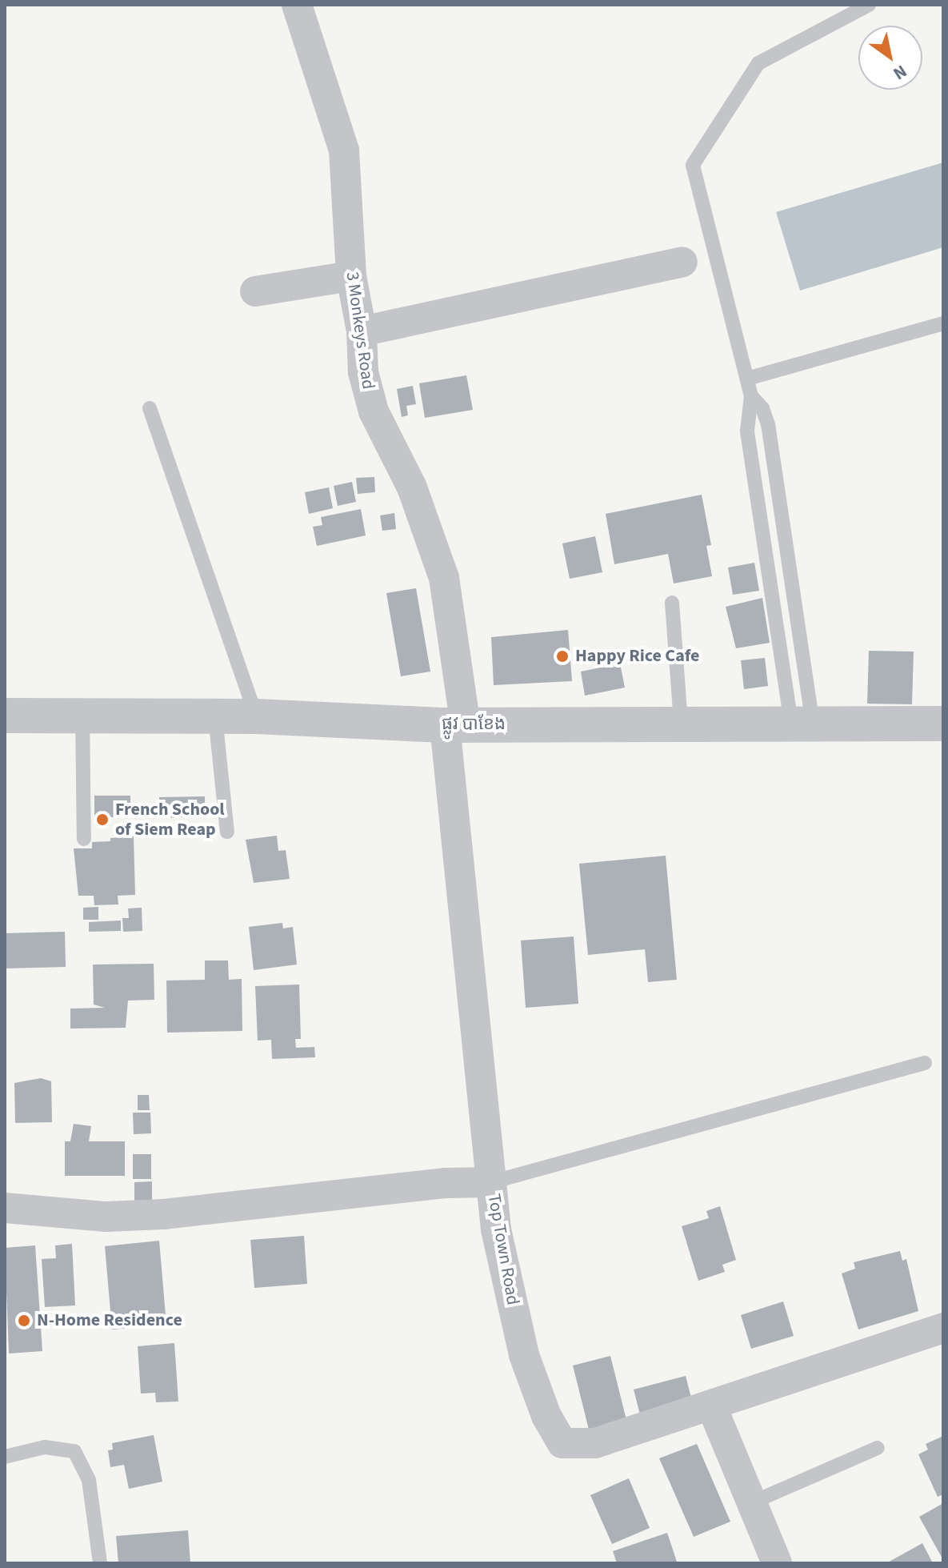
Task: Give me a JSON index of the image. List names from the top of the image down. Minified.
{"streets":{"street":["3 Monkeys Road","ផ្លូវ បាខែង","Top Town Road"]},"crossings":[["3 Monkeys Road","ផ្លូវ បាខែង"],["3 Monkeys Road","Top Town Road"],["ផ្លូវ បាខែង","Top Town Road"]],"places":["Happy Rice Cafe","French School of Siem Reap","N-Home Residence"],"north":"bottom right"}
